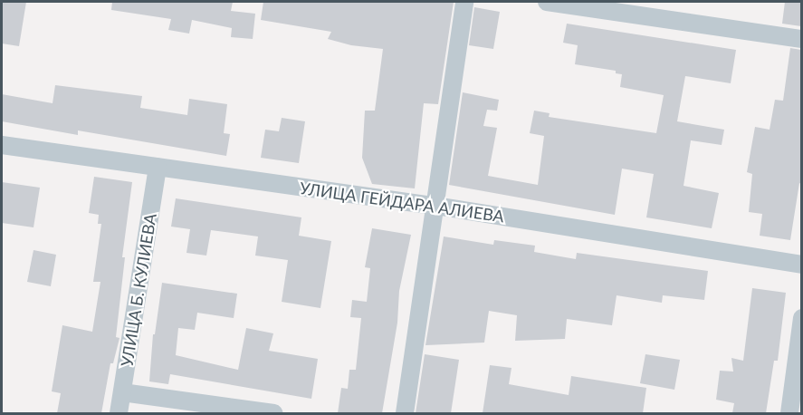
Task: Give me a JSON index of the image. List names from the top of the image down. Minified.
{"streets":{"street":["УЛИЦА ГЕЙДАРА АЛИЕВА","УЛИЦА Б. КУЛИЕВА"]},"crossings":[["УЛИЦА ГЕЙДАРА АЛИЕВА","УЛИЦА Б. КУЛИЕВА"]]}
